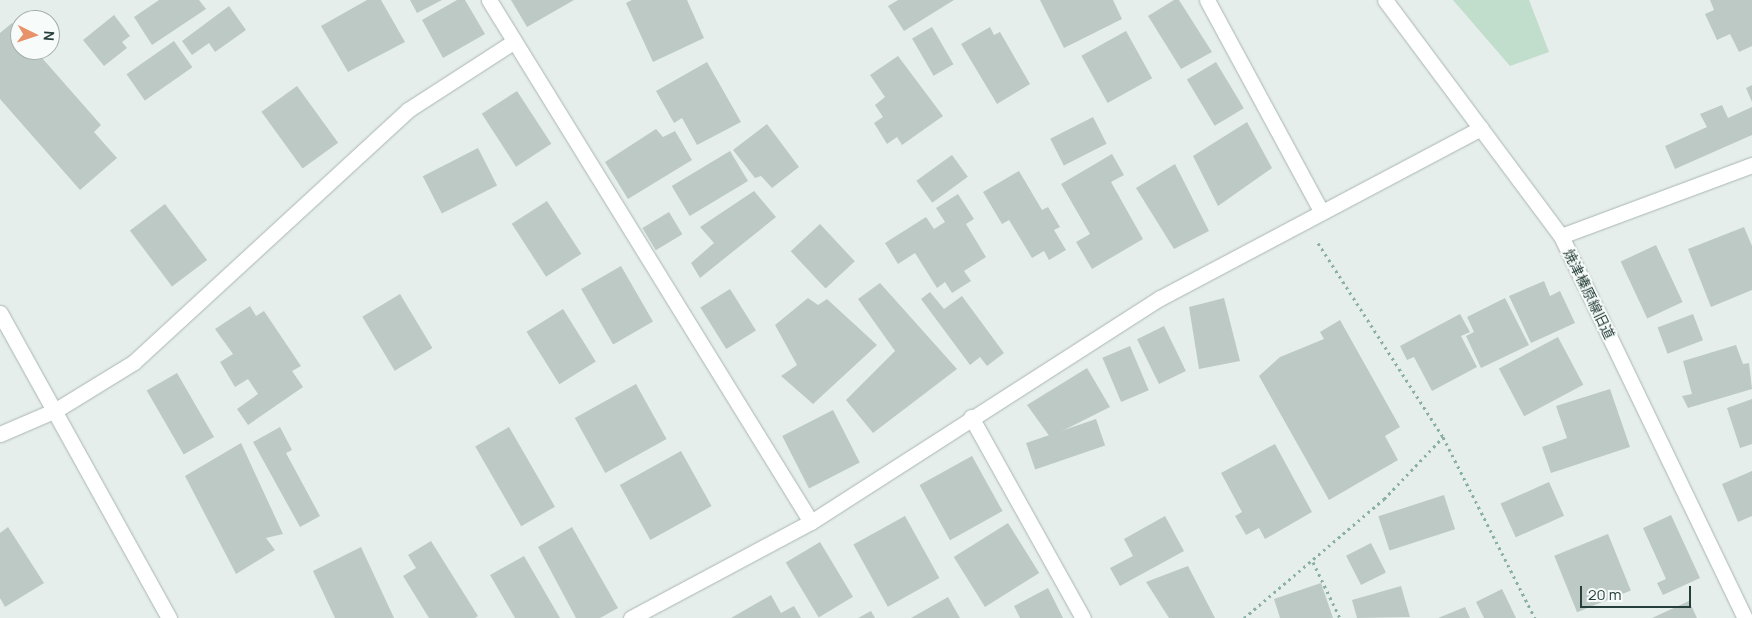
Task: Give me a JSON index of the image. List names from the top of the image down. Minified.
{"streets":{"street":["焼津榛原線旧道"]},"scale_bar":"20 m","north":"right"}
